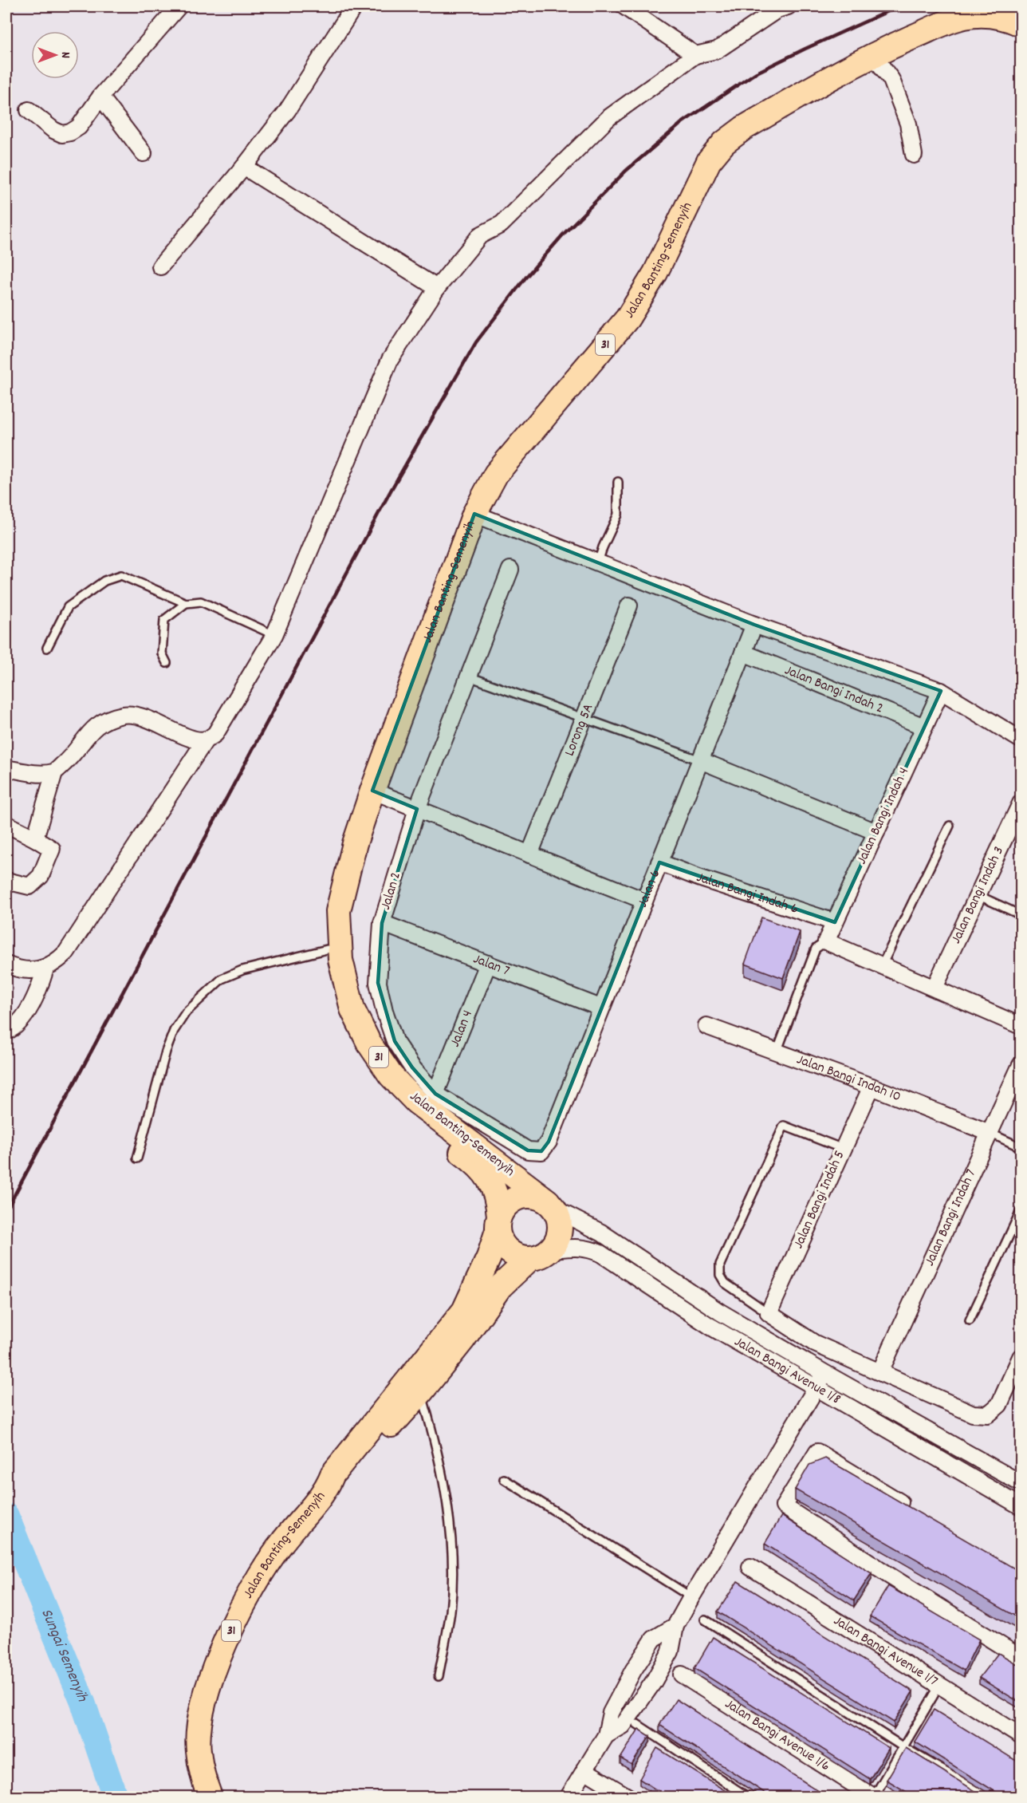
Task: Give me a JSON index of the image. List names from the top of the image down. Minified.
{"streets":{"main road":["Jalan Banting-Semenyih","31"],"street":["Jalan Bangi Indah 2","Lorong 5A","Jalan Bangi Indah 4","Jalan 6","Jalan 2","Jalan Bangi Indah 6","Jalan Bangi Indah 3","Jalan 7","Jalan 4","Jalan Bangi Indah 10","Jalan Bangi Indah 5","Jalan Bangi Indah 7","Jalan Bangi Avenue 1/8","Jalan Bangi Avenue 1/7","Jalan Bangi Avenue 1/6"]},"crossings":[["Jalan Banting-Semenyih","Jalan Bangi Avenue 1/8"],["Jalan Bangi Indah 2","Jalan Bangi Indah 4"],["Jalan Bangi Indah 2","Jalan 6"],["Jalan Bangi Indah 4","Jalan Bangi Indah 6"],["Jalan 6","Jalan 2"],["Jalan 6","Jalan Bangi Indah 6"],["Jalan 6","Jalan 7"],["Jalan 2","Jalan 7"],["Jalan 2","Jalan 4"],["Jalan 7","Jalan 4"],["Jalan Bangi Indah 10","Jalan Bangi Indah 5"],["Jalan Bangi Indah 10","Jalan Bangi Indah 7"]],"water":["Sungai Semenyih"],"north":"right"}
